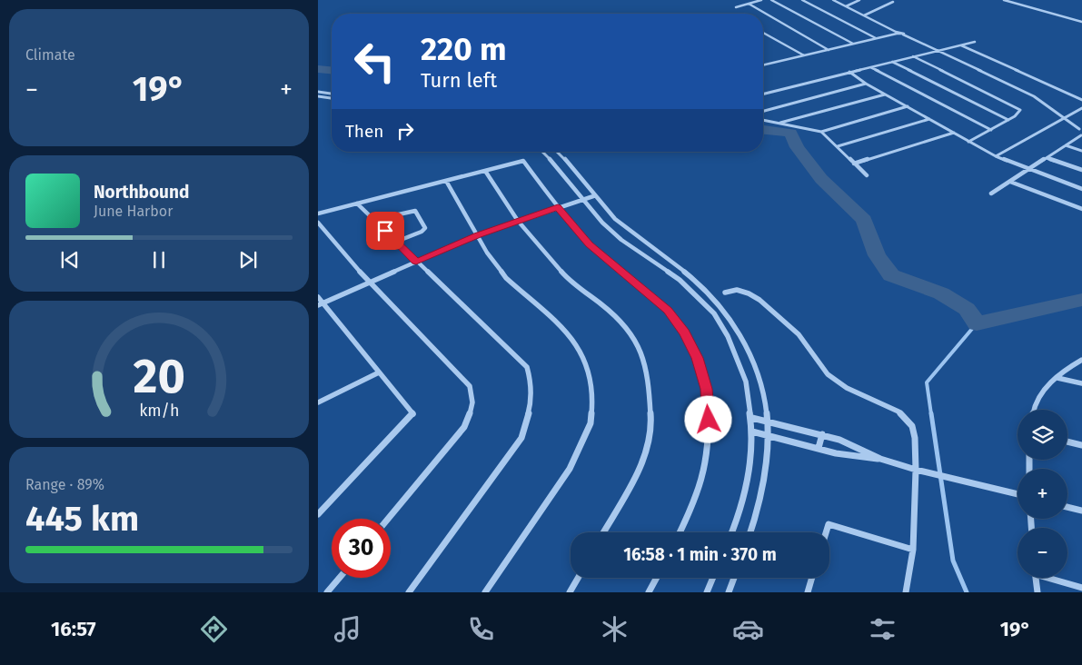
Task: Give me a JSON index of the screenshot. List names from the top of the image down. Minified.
{"page":{"tile":["Climate",["Range · 89%","445 km"]],"turn":["220 m","Turn left"],"heat":["−","19°","+"],"then":"Then","song":["Northbound","June Harbor"],"map_buttons":["+","−"],"limit":"30","trip":"16:58 · 1 min · 370 m","tabs":["16:57","19°"],"gauge":["20","km/h"]}}
